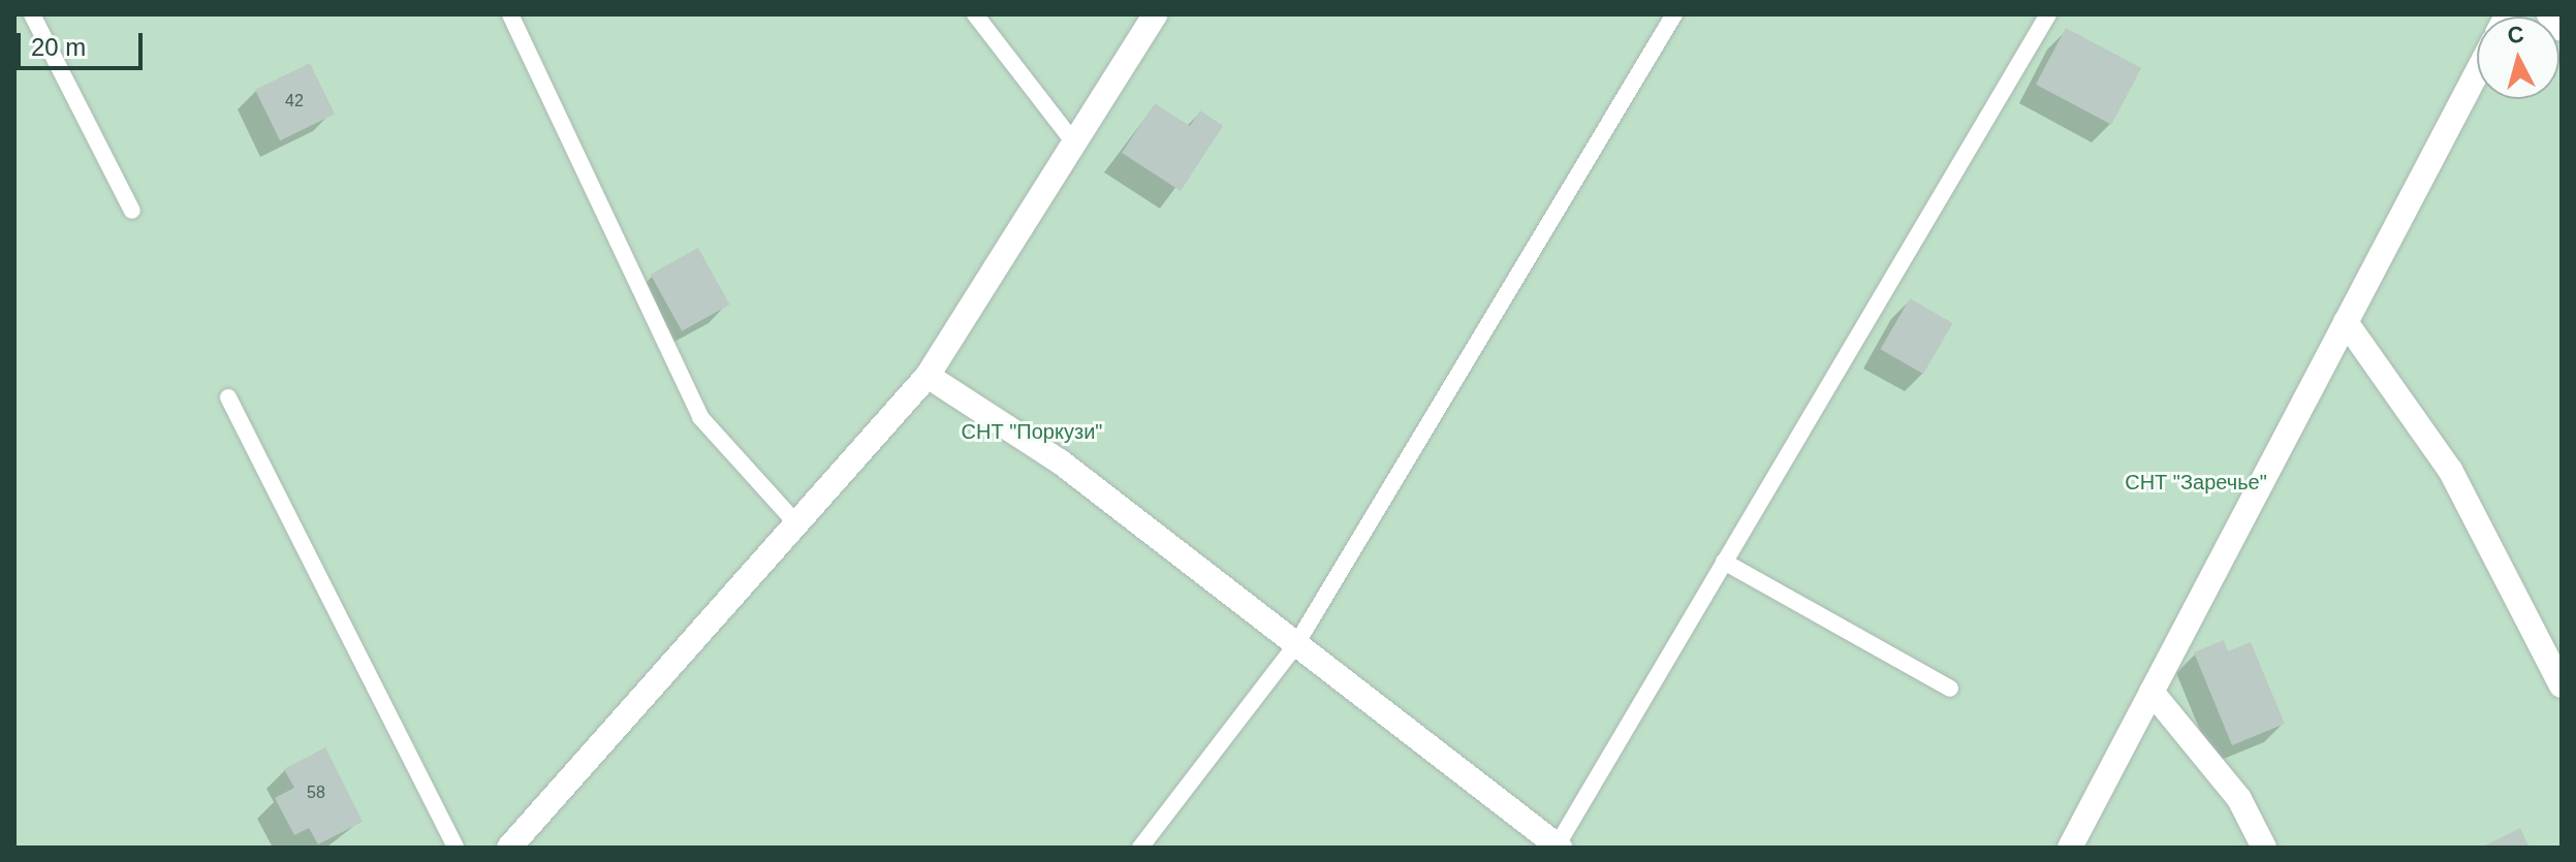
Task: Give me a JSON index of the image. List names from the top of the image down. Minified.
{"parks":["СНТ \"Поркузи\"","СНТ \"Заречье\""],"house_numbers":["42","58"],"scale_bar":"20 m","north":"top"}
